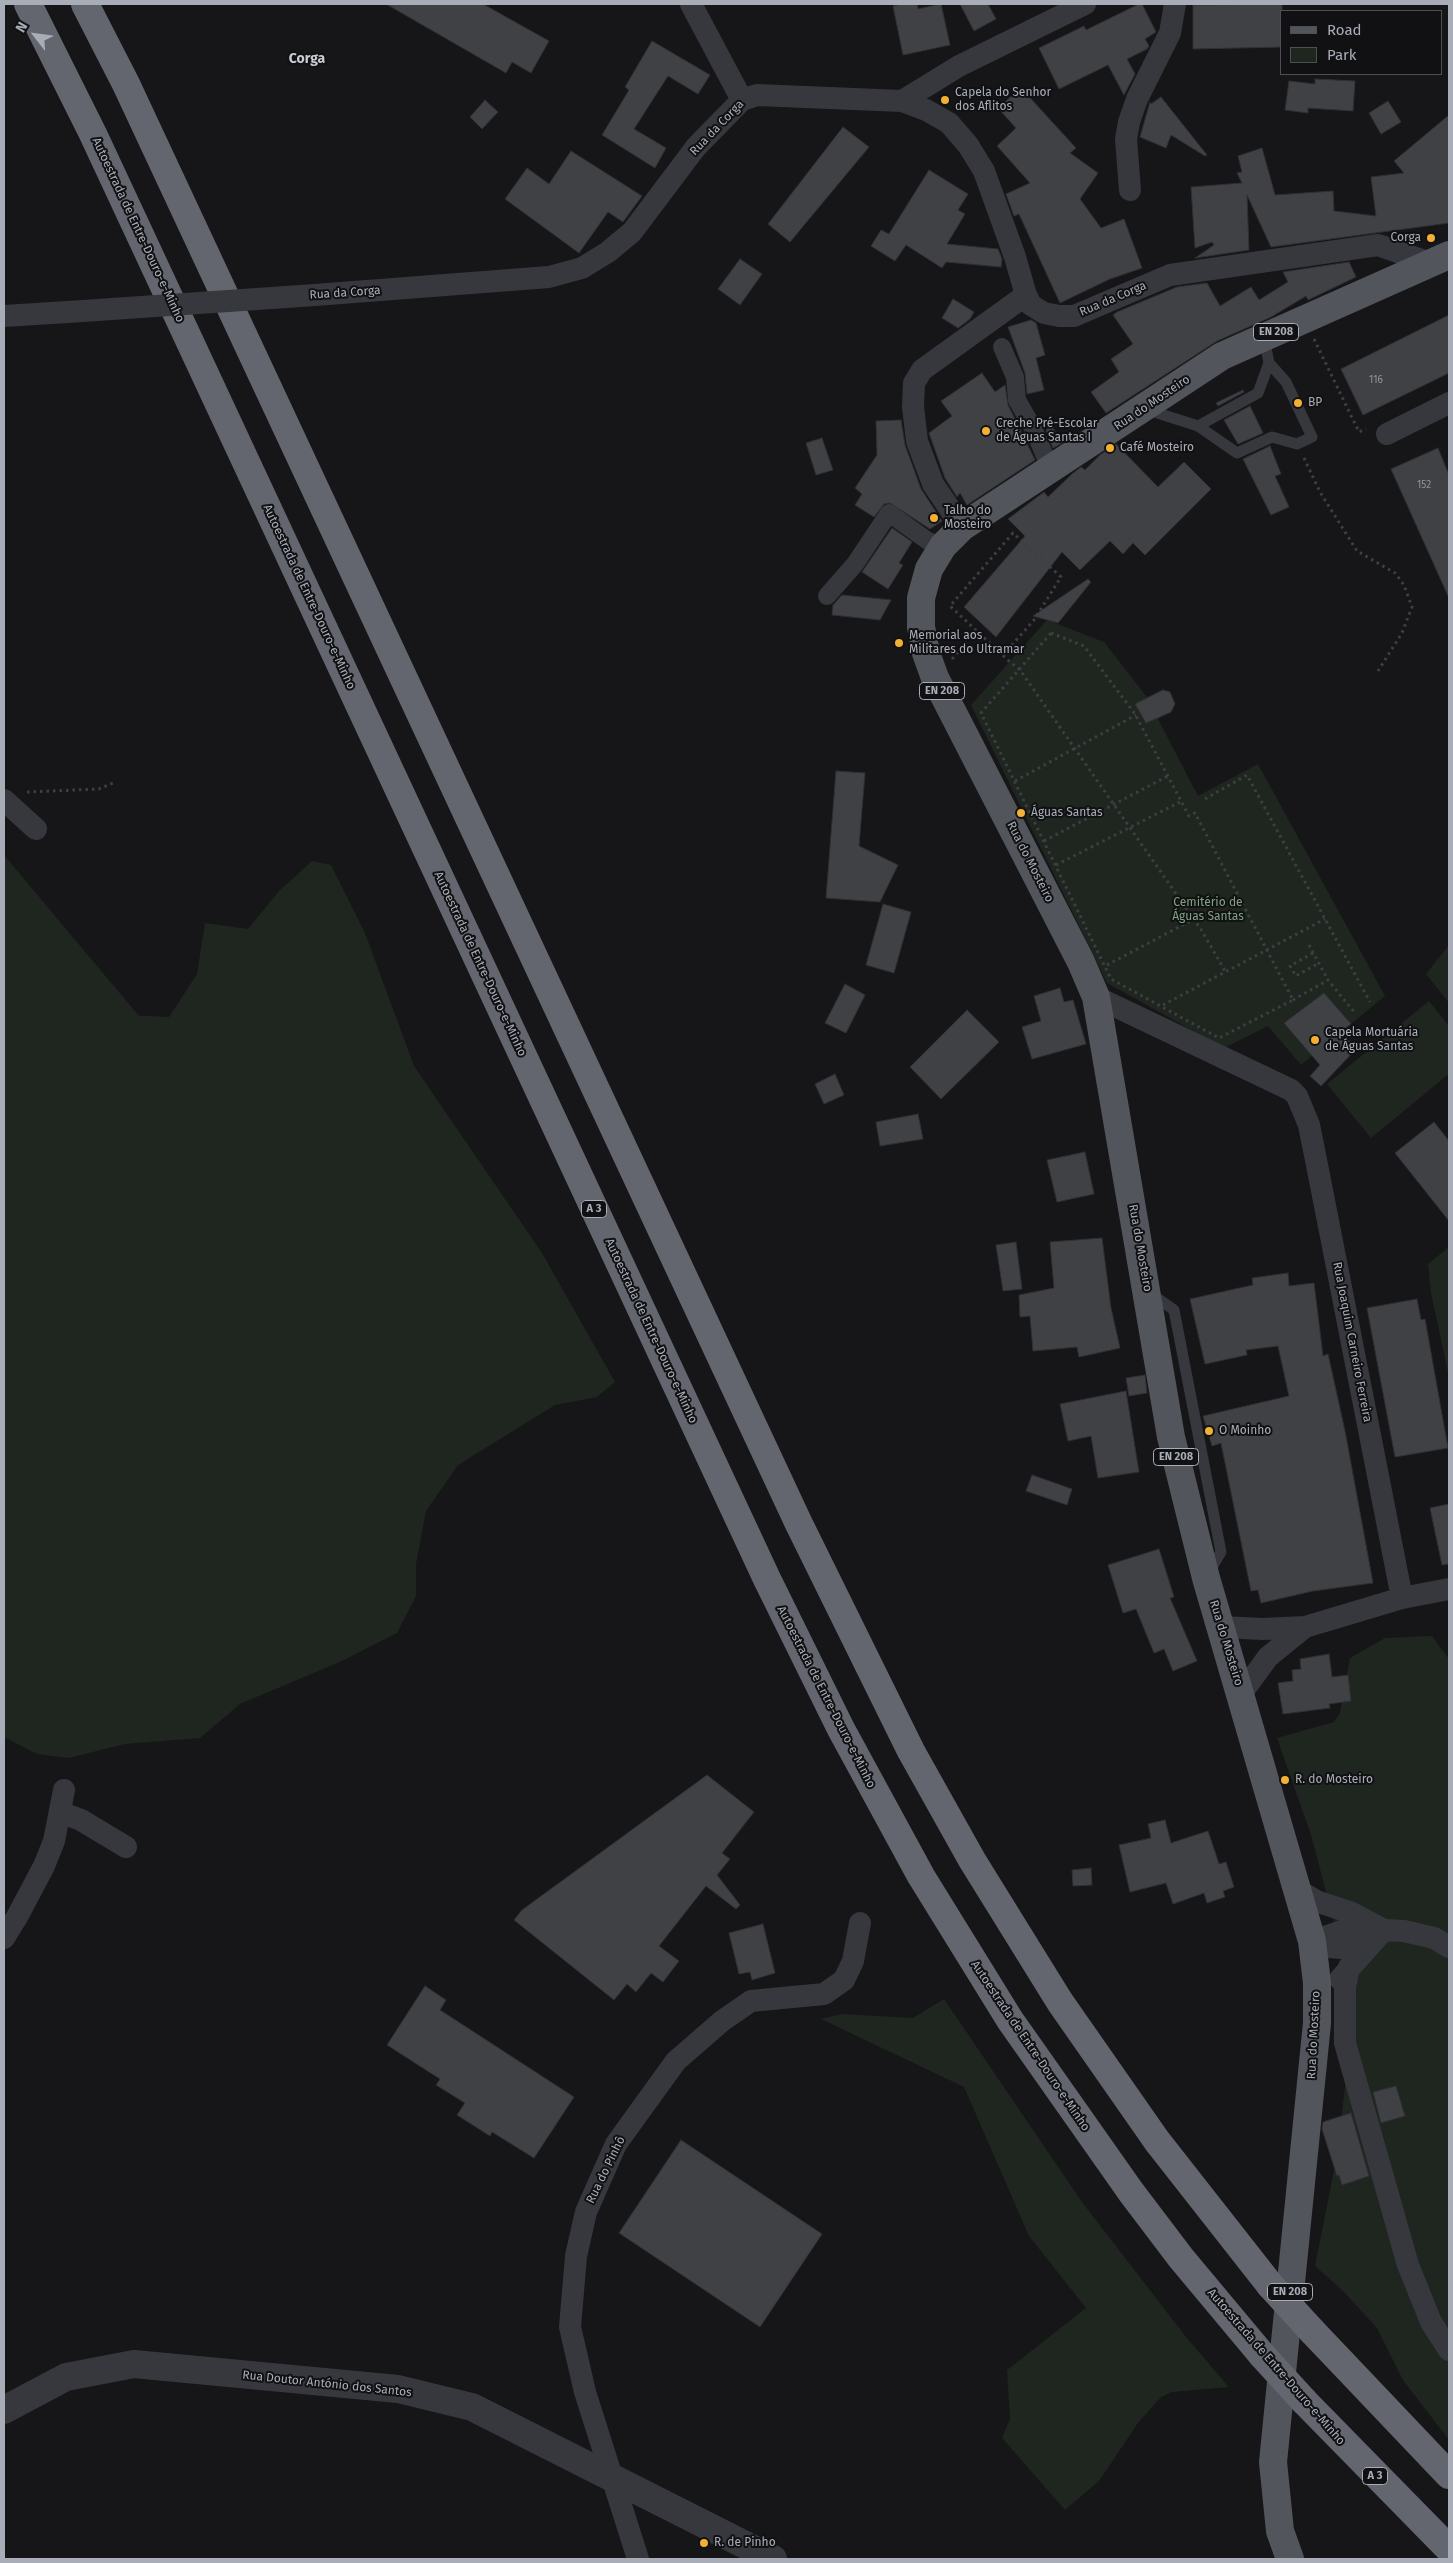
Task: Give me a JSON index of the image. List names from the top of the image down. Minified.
{"streets":{"highway":["Autoestrada de Entre-Douro-e-Minho","A 3"],"main road":["EN 208","Rua do Mosteiro"],"street":["Rua da Corga","Rua Joaquim Carneiro Ferreira","Rua do Pinhô","Rua Doutor António dos Santos"]},"crossings":[["Rua da Corga","Rua do Mosteiro"],["Rua do Mosteiro","Rua Joaquim Carneiro Ferreira"],["Rua do Pinhô","Rua Doutor António dos Santos"]],"districts":["Corga"],"parks":["Cemitério de Águas Santas"],"places":["Capela do Senhor dos Aflitos","Corga","BP","Creche Pré-Escolar de Águas Santas I","Café Mosteiro","Talho do Mosteiro","Memorial aos Militares do Ultramar","Águas Santas","Capela Mortuária de Águas Santas","O Moinho","R. do Mosteiro","R. de Pinho"],"house_numbers":["116","152"],"legend":["Road","Park"],"north":"top left"}
